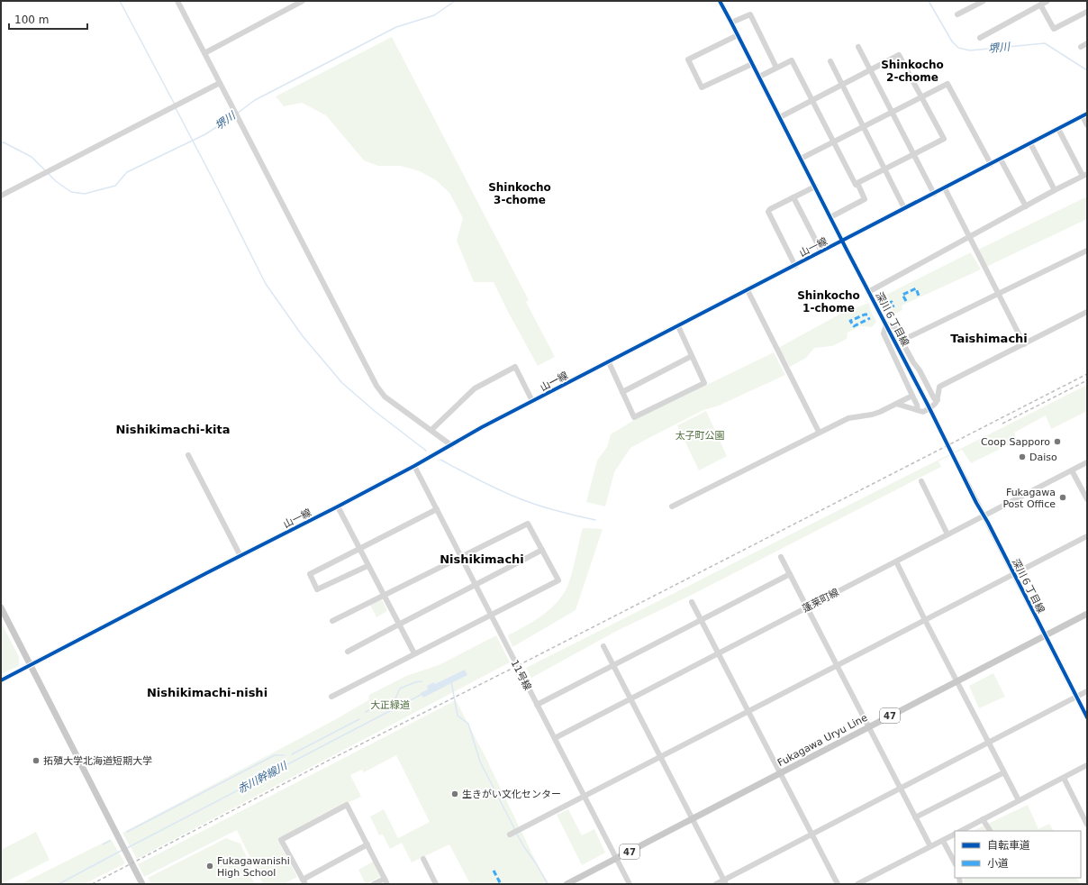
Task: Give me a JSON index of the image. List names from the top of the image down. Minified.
{"streets":{"main road":["47","Fukagawa Uryu Line"],"street":["山一線","深川６丁目線","蓬莱町線","11号線"]},"crossings":[["山一線","深川６丁目線"],["山一線","11号線"],["深川６丁目線","蓬莱町線"],["深川６丁目線","Fukagawa Uryu Line"],["蓬莱町線","11号線"],["11号線","Fukagawa Uryu Line"]],"districts":["Shinkocho 2-chome","Shinkocho 3-chome","Shinkocho 1-chome","Taishimachi","Nishikimachi-kita","Nishikimachi","Nishikimachi-nishi"],"water":["堺川","赤川幹線川"],"parks":["太子町公園","大正緑道"],"places":["Coop Sapporo","Daiso","Fukagawa Post Office","拓殖大学北海道短期大学","生きがい文化センター","Fukagawanishi High School"],"legend":["自転車道","小道"],"scale_bar":"100 m"}
